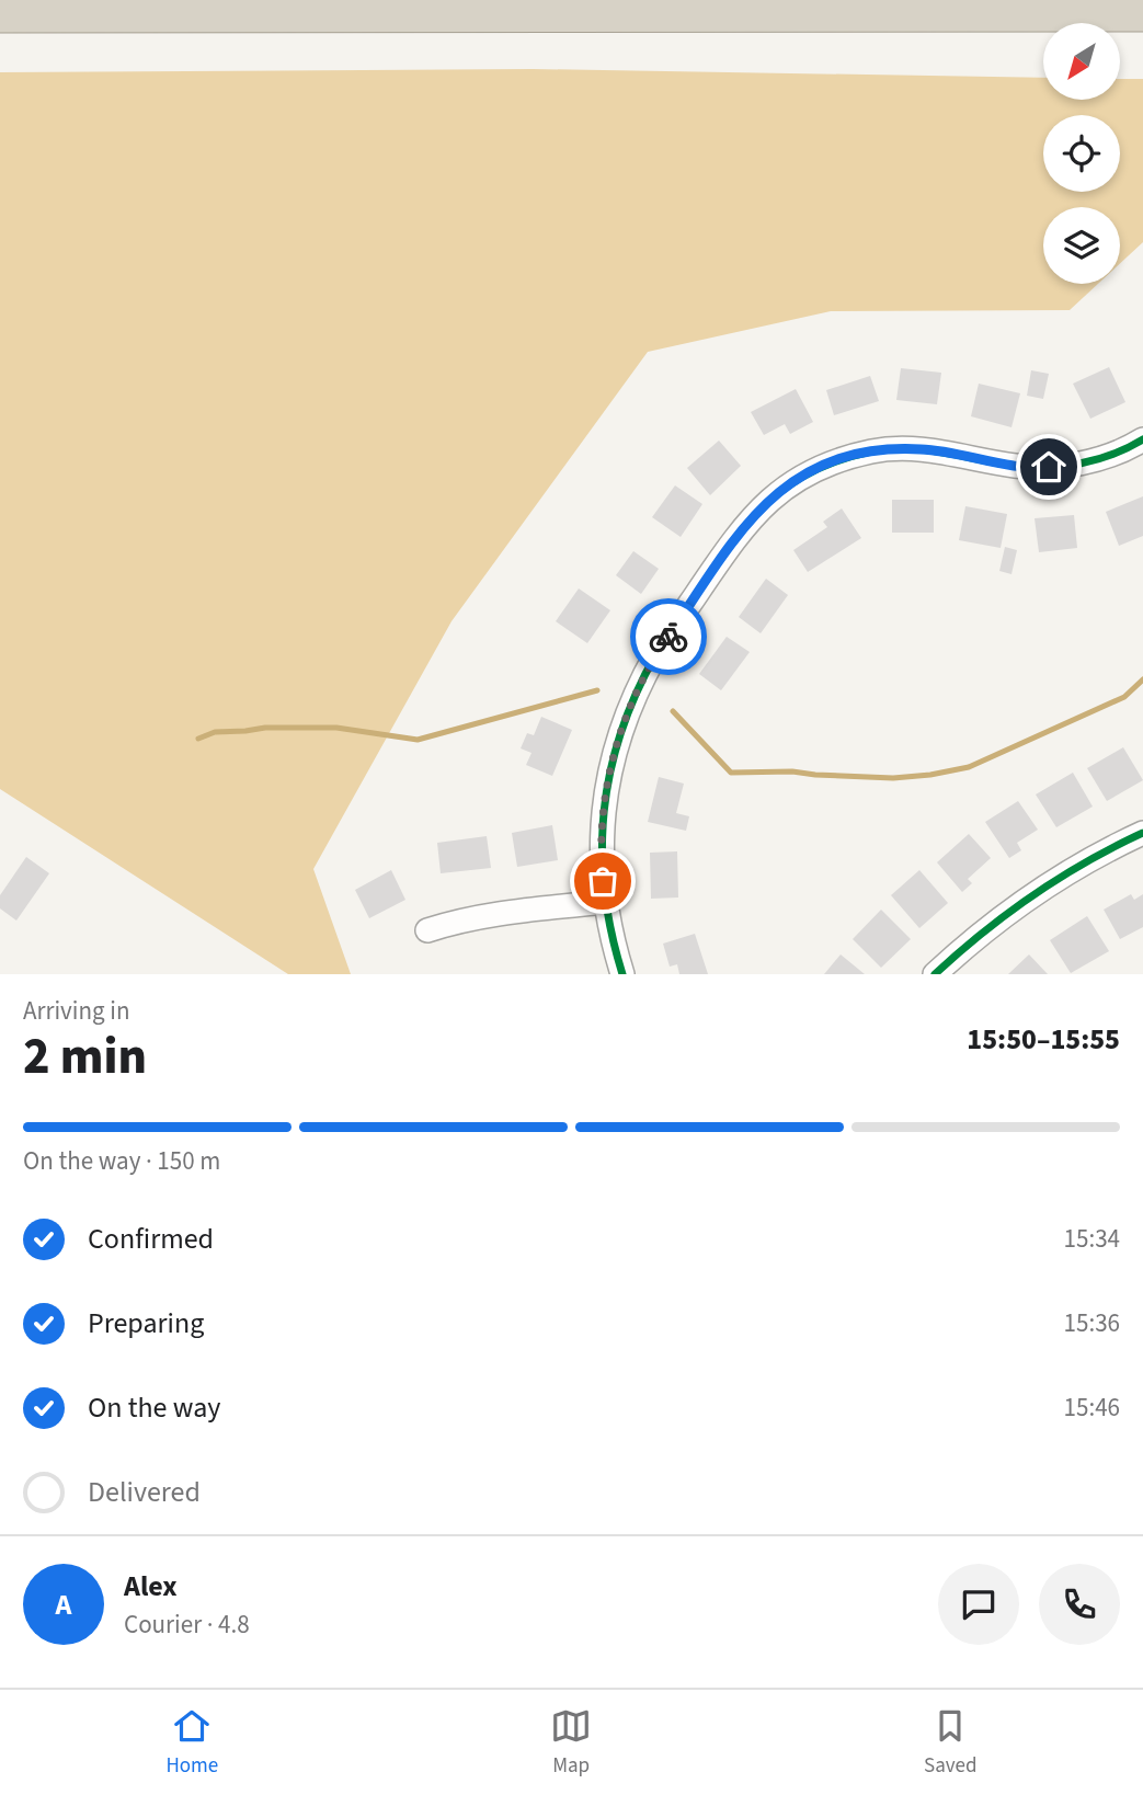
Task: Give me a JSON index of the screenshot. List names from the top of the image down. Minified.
{"north":"bottom left","page":{"heading":["2 min","Arriving in","15:50–15:55"],"panel":["Alex","Courier · 4.8"],"bar":"On the way · 150 m","list":[["Confirmed","15:34"],["Preparing","15:36"],["On the way","15:46"],"Delivered"],"round":"A","tabs":["Home","Map","Saved"]}}
